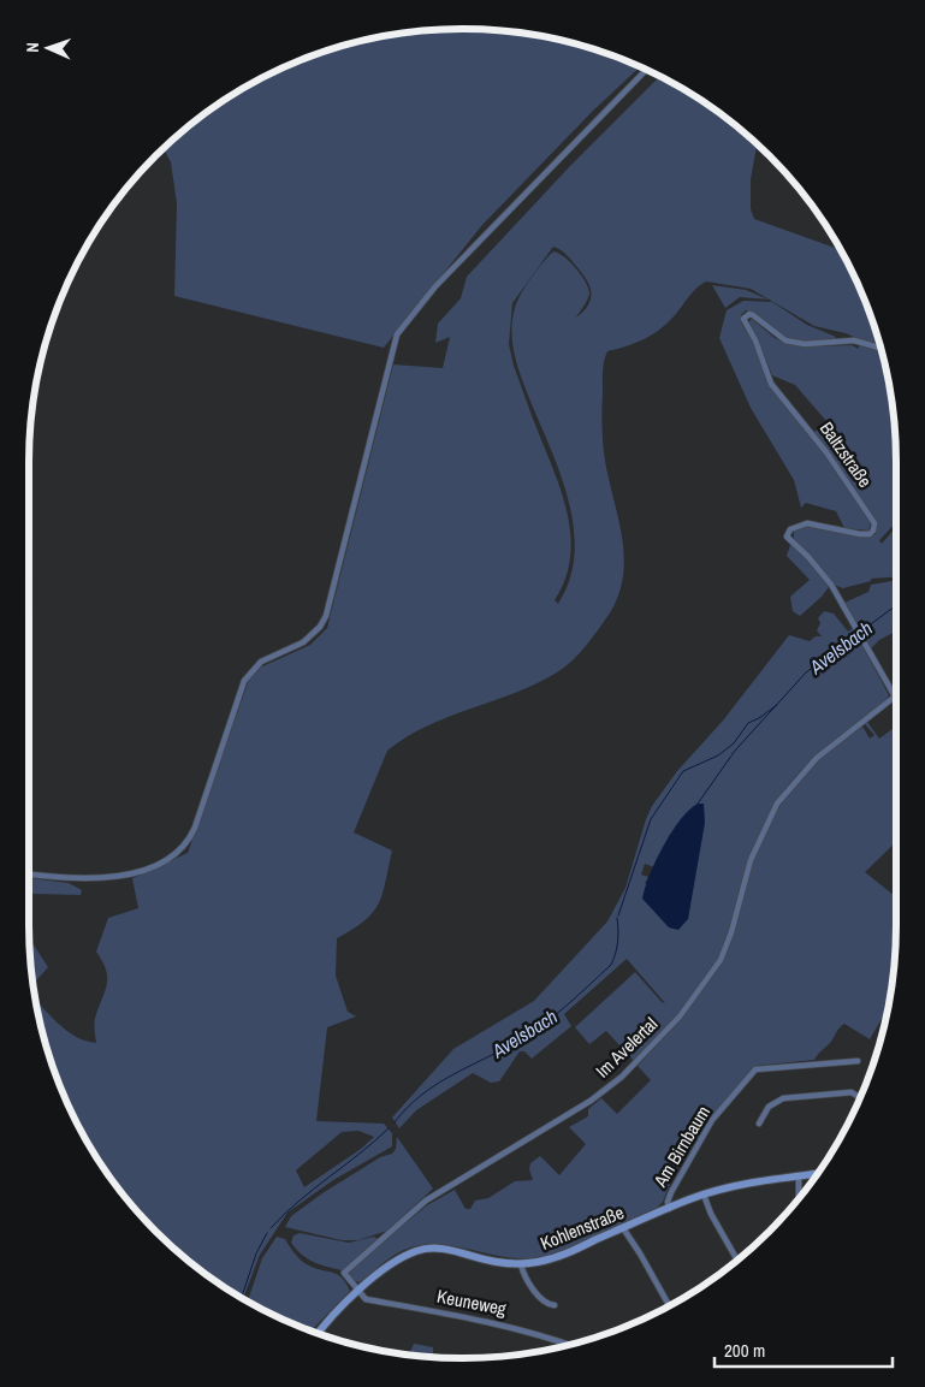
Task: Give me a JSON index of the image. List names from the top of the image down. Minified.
{"streets":{"main road":["Kohlenstraße"],"street":["Baltzstraße","Im Avelertal","Am Birnbaum","Keuneweg"]},"crossings":[["Baltzstraße","Im Avelertal"],["Im Avelertal","Kohlenstraße"],["Im Avelertal","Keuneweg"],["Am Birnbaum","Kohlenstraße"],["Kohlenstraße","Keuneweg"]],"water":["Avelsbach"],"scale_bar":"200 m","north":"left"}
